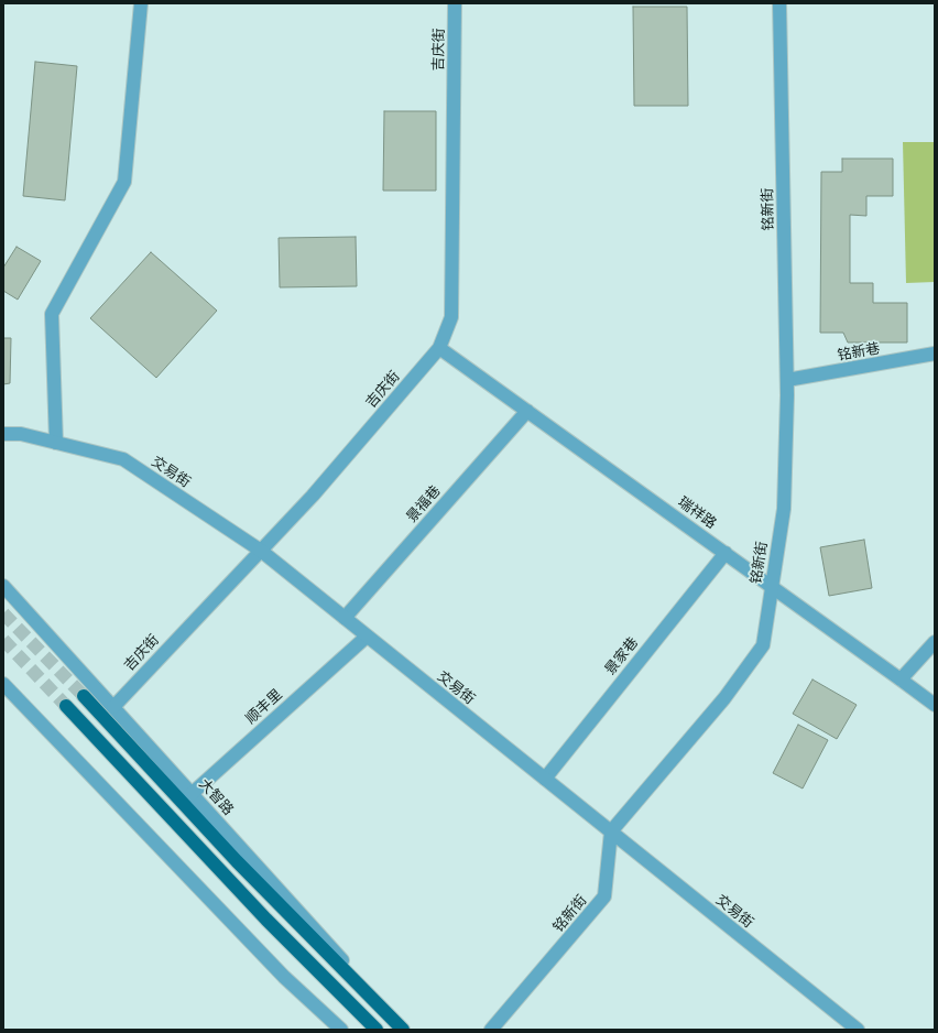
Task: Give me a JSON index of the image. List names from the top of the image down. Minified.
{"streets":{"main road":["大智路"],"street":["吉庆街","铭新街","铭新巷","交易街","景福巷","瑞祥路","景家巷","顺丰里"]},"crossings":[["吉庆街","交易街"],["吉庆街","瑞祥路"],["吉庆街","大智路"],["铭新街","铭新巷"],["铭新街","交易街"],["铭新街","瑞祥路"],["交易街","景福巷"],["交易街","景家巷"],["交易街","顺丰里"],["景福巷","瑞祥路"],["瑞祥路","景家巷"],["顺丰里","大智路"]]}
